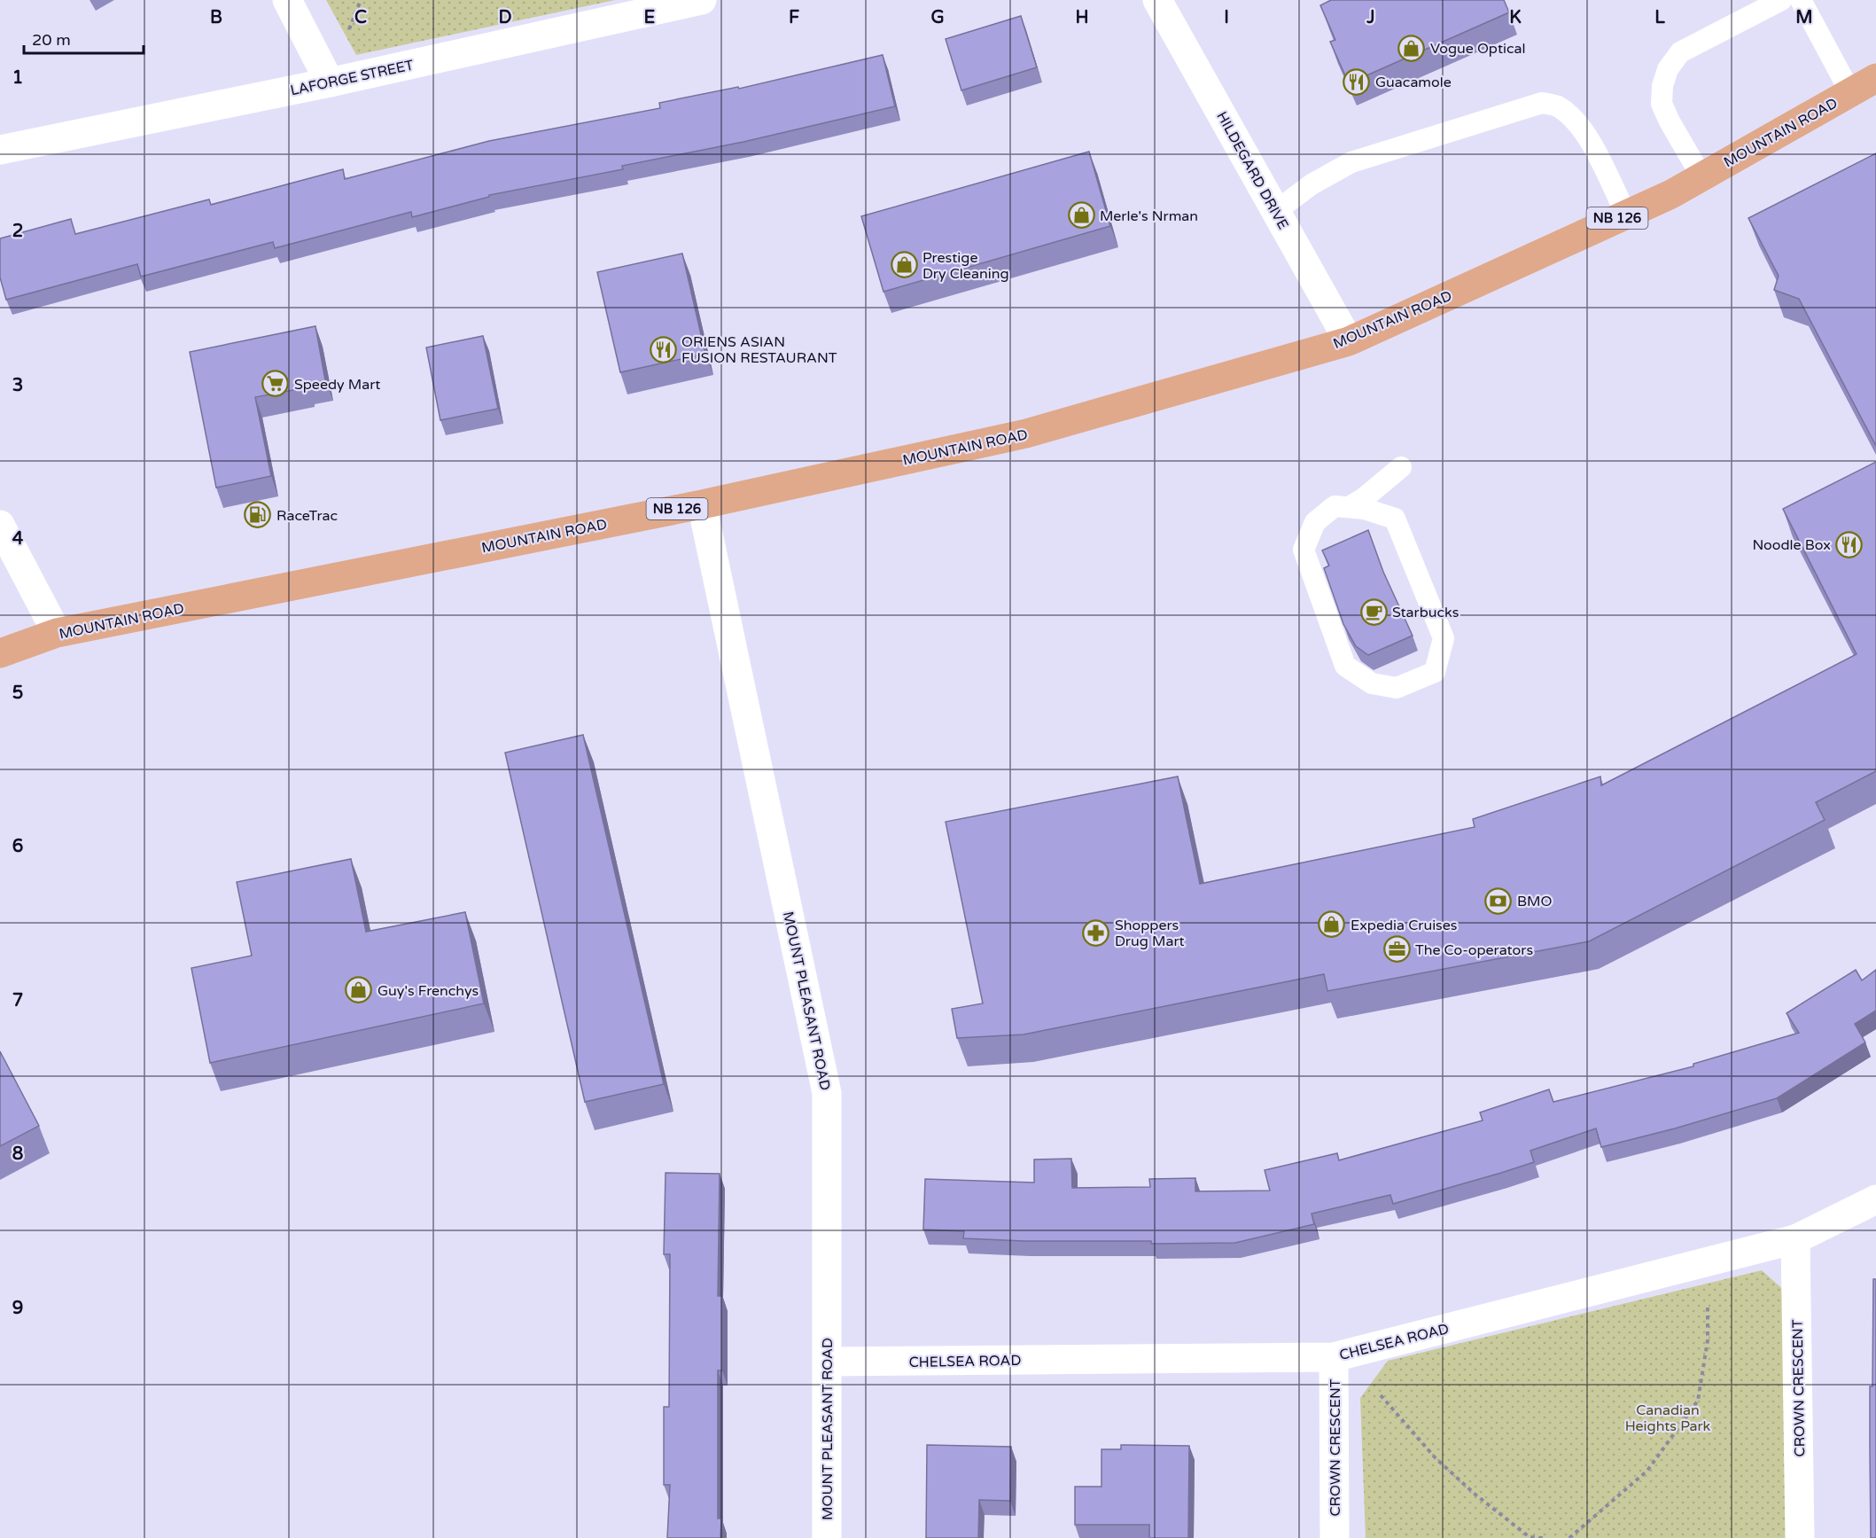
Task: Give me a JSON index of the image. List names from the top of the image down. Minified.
{"streets":{"main road":["MOUNTAIN ROAD","NB 126"],"street":["LAFORGE STREET","HILDEGARD DRIVE","MOUNT PLEASANT ROAD","CHELSEA ROAD","CROWN CRESCENT"]},"crossings":[["MOUNTAIN ROAD","HILDEGARD DRIVE"],["MOUNTAIN ROAD","MOUNT PLEASANT ROAD"],["MOUNT PLEASANT ROAD","CHELSEA ROAD"],["CHELSEA ROAD","CROWN CRESCENT"]],"parks":["Canadian Heights Park"],"places":{"shop":["Vogue Optical","Merle's Nrman","Prestige Dry Cleaning","Expedia Cruises","Guy's Frenchys"],"restaurant":["Guacamole","ORIENS ASIAN FUSION RESTAURANT","Noodle Box"],"supermarket":["Speedy Mart"],"fuel station":["RaceTrac"],"cafe":["Starbucks"],"bank":["BMO"],"pharmacy":["Shoppers Drug Mart"],"office":["The Co-operators"]},"scale_bar":"20 m","grid":{"columns":["B","C","D","E","F","G","H","I","J","K","L","M"],"rows":["1","2","3","4","5","6","7","8","9"]}}
